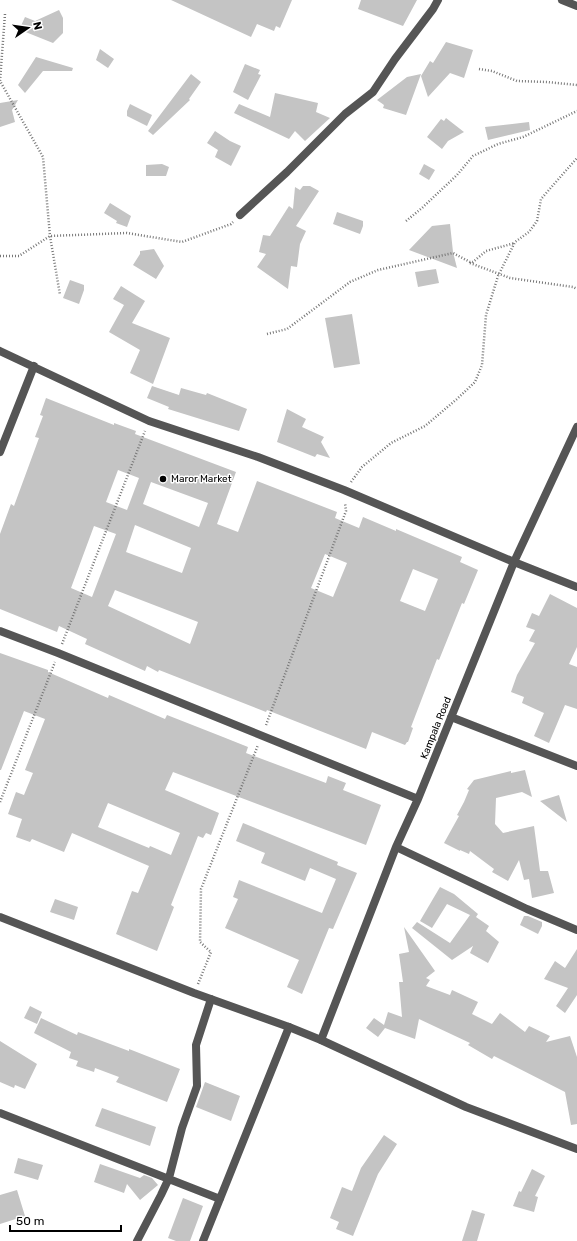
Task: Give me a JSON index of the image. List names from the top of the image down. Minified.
{"streets":{"street":["Kampala Road"]},"places":["Maror Market"],"scale_bar":"50 m","north":"right"}
